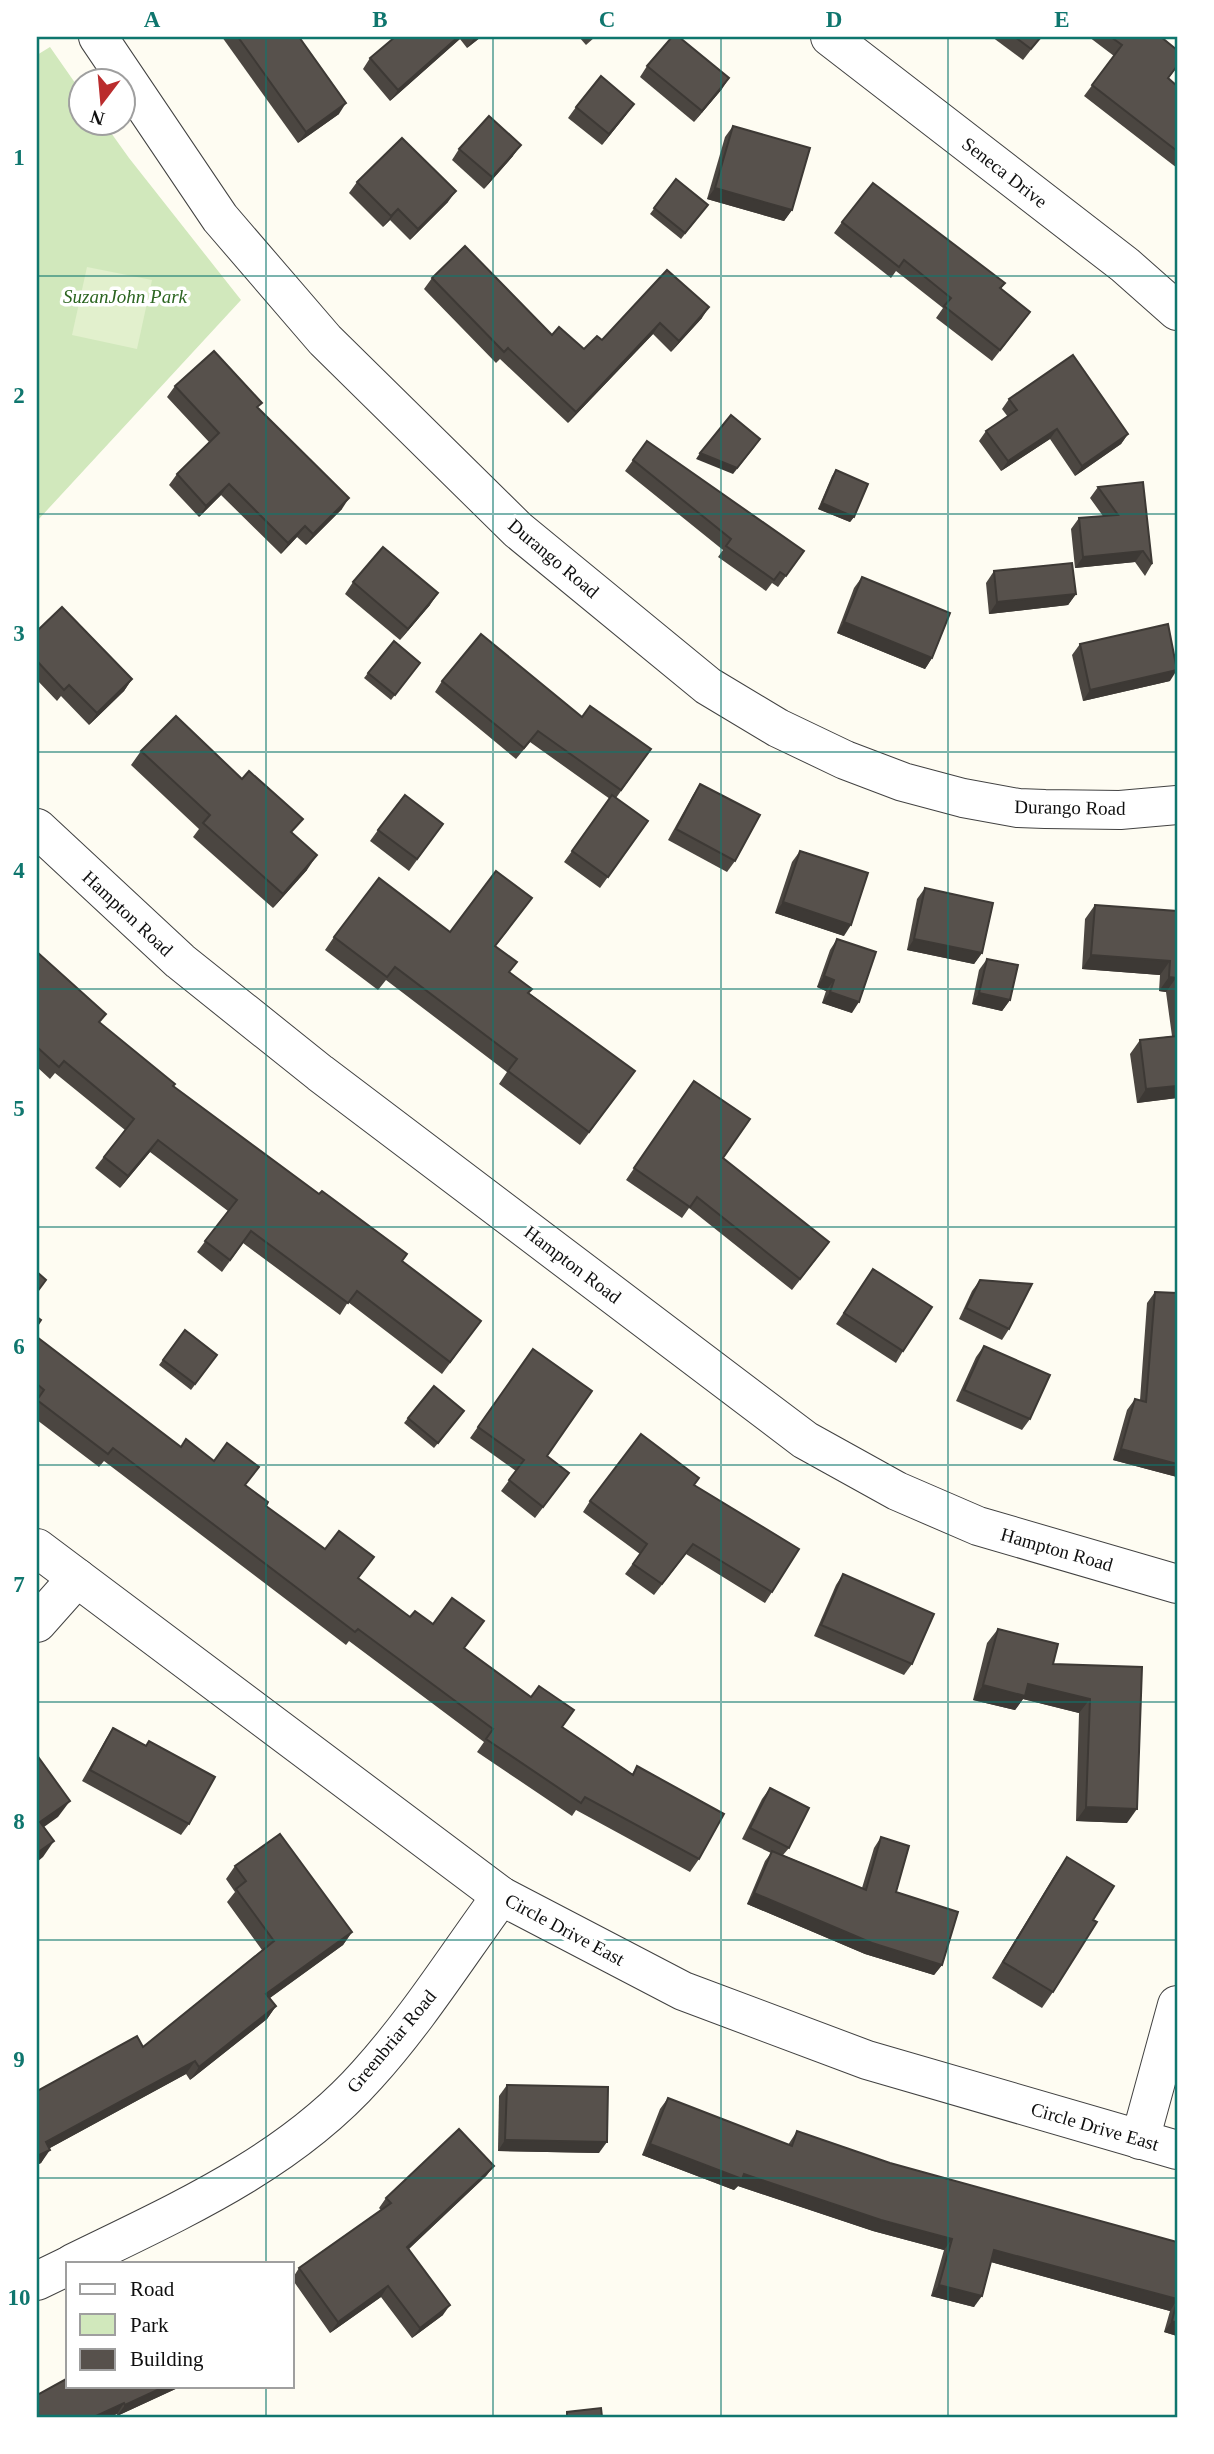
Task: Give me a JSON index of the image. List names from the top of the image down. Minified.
{"streets":{"street":["Seneca Drive","Durango Road","Hampton Road","Circle Drive East","Greenbriar Road"]},"crossings":[["Circle Drive East","Greenbriar Road"]],"parks":["SuzanJohn Park"],"legend":["Road","Park","Building"],"north":"bottom","grid":{"columns":["A","B","C","D","E"],"rows":["1","2","3","4","5","6","7","8","9","10"]}}
